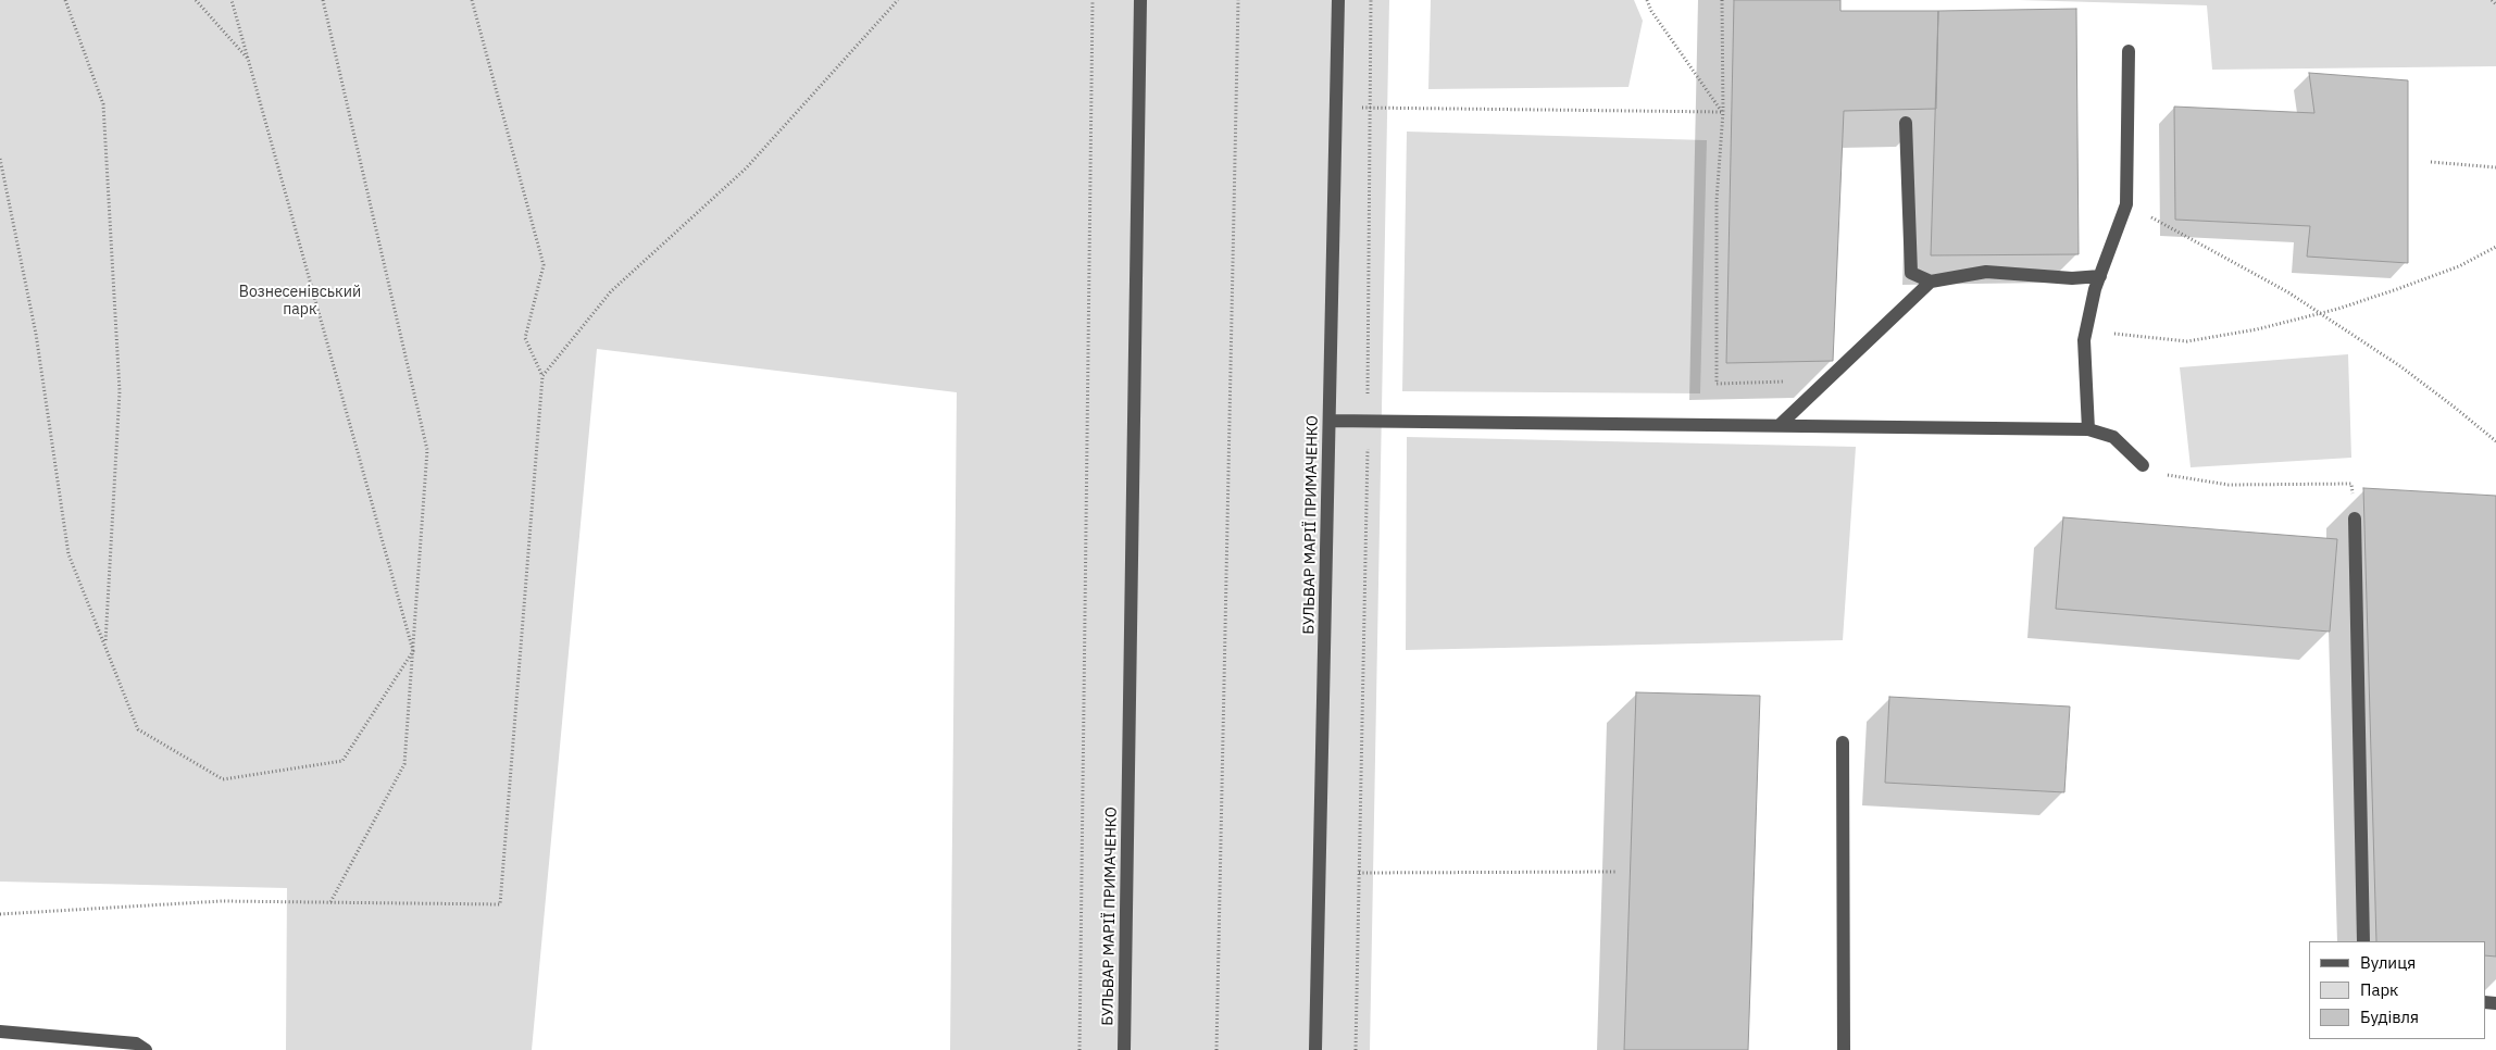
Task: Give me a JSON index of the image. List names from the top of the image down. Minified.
{"streets":{"street":["БУЛЬВАР МАРІЇ ПРИМАЧЕНКО"]},"parks":["Вознесенівський парк"],"legend":["Вулиця","Парк","Будівля"]}
